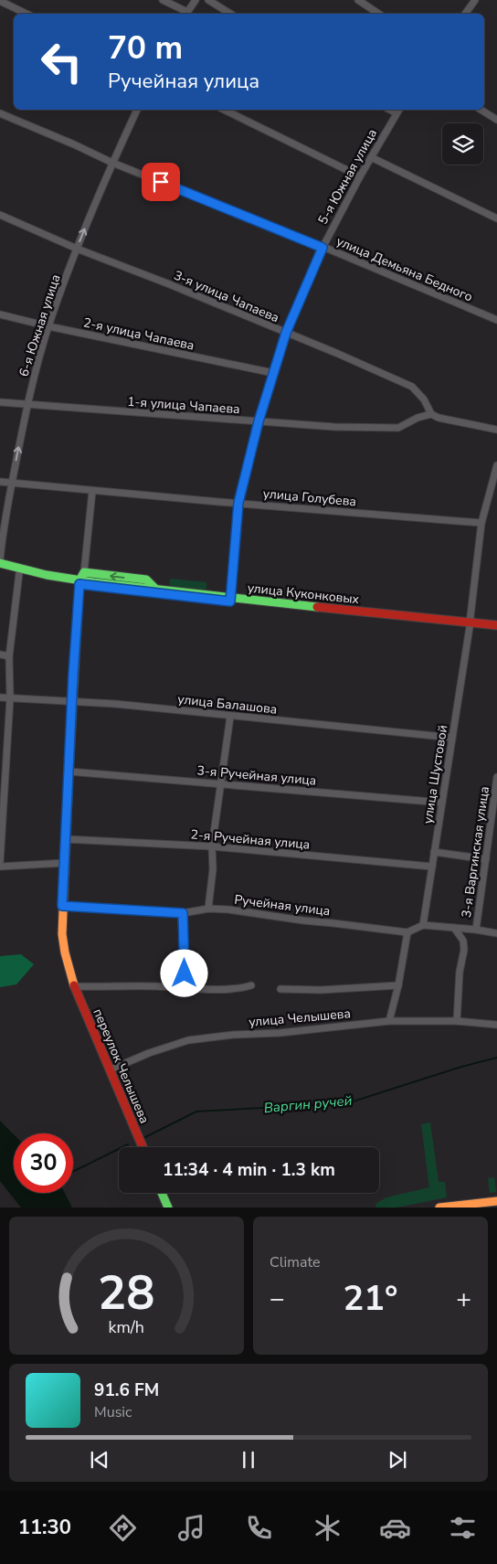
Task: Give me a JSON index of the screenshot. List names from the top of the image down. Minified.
{"streets":{"main road":["улица Куконковых","переулок Челышева"],"street":["5-я Южная улица","улица Демьяна Бедного","3-я улица Чапаева","6-я Южная улица","2-я улица Чапаева","1-я улица Чапаева","улица Голубева","улица Балашова","улица Шустовой","3-я Ручейная улица","2-я Ручейная улица","3-я Варгинская улица","Ручейная улица","улица Челышева"]},"crossings":[["5-я Южная улица","улица Демьяна Бедного"],["5-я Южная улица","3-я улица Чапаева"],["5-я Южная улица","2-я улица Чапаева"],["5-я Южная улица","1-я улица Чапаева"],["5-я Южная улица","улица Голубева"],["5-я Южная улица","улица Куконковых"],["улица Демьяна Бедного","6-я Южная улица"],["3-я улица Чапаева","6-я Южная улица"],["3-я улица Чапаева","1-я улица Чапаева"],["6-я Южная улица","2-я улица Чапаева"],["6-я Южная улица","1-я улица Чапаева"],["6-я Южная улица","улица Голубева"],["6-я Южная улица","улица Куконковых"],["улица Голубева","улица Шустовой"],["улица Куконковых","улица Шустовой"],["улица Куконковых","переулок Челышева"],["улица Балашова","улица Шустовой"],["улица Балашова","переулок Челышева"],["улица Шустовой","3-я Ручейная улица"],["улица Шустовой","2-я Ручейная улица"],["3-я Ручейная улица","переулок Челышева"],["2-я Ручейная улица","переулок Челышева"],["3-я Варгинская улица","улица Челышева"],["Ручейная улица","переулок Челышева"],["улица Челышева","переулок Челышева"]],"one_way":["6-я Южная улица"],"water":["Варгин ручей"],"page":{"turn":["70 m","Ручейная улица"],"limit":"30","trip":"11:34 · 4 min · 1.3 km","tile":"Climate","heat":["−","21°","+"],"song":["91.6 FM","Music"],"tabs":"11:30","gauge":["28","km/h"]}}
